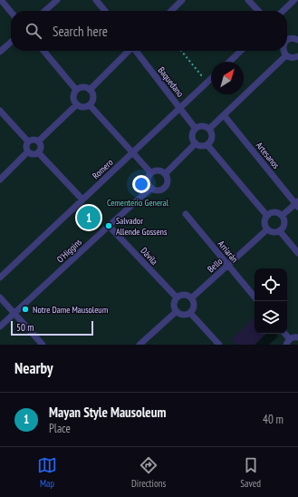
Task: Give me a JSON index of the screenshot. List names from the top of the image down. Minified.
{"streets":{"lane":["Baquedano","Artesanos","Romero","O'Higgins","Arriarán","Dávila","Bello"]},"crossings":[["Baquedano","Romero"],["O'Higgins","Dávila"],["Arriarán","Bello"],["Dávila","Bello"]],"parks":["Cementerio General"],"places":["Salvador Allende Gossens","Notre Dame Mausoleum"],"scale_bar":"50 m","north":"top right","page":{"search":"Search here","pins":"1","scale":"50 m","heading":"Nearby","list":[{"mark":"1","name":"Mayan Style Mausoleum","note":"Place","value":"40 m"}],"nav":["Map","Directions","Saved"]}}
